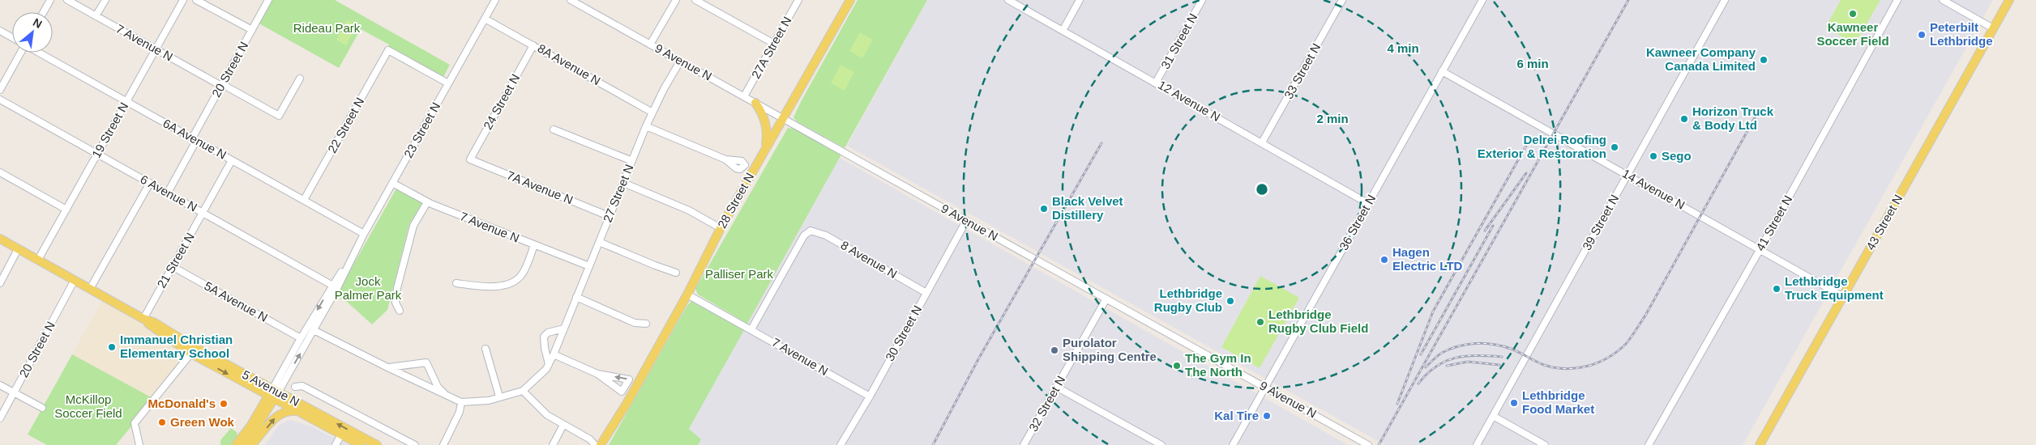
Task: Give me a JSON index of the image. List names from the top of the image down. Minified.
{"streets":{"main road":["28 Street N","43 Street N","5 Avenue N"],"street":["31 Street N","7 Avenue N","27A Street N","9 Avenue N","8A Avenue N","20 Street N","33 Street N","12 Avenue N","24 Street N","22 Street N","19 Street N","23 Street N","6A Avenue N","7A Avenue N","14 Avenue N","6 Avenue N","27 Street N","36 Street N","39 Street N","41 Street N","8 Avenue N","21 Street N","5A Avenue N","30 Street N","32 Street N"]},"crossings":[["31 Street N","12 Avenue N"],["7 Avenue N","20 Street N"],["7 Avenue N","19 Street N"],["7 Avenue N","23 Street N"],["7 Avenue N","27 Street N"],["7 Avenue N","28 Street N"],["7 Avenue N","8 Avenue N"],["7 Avenue N","30 Street N"],["27A Street N","9 Avenue N"],["9 Avenue N","27 Street N"],["9 Avenue N","28 Street N"],["9 Avenue N","36 Street N"],["9 Avenue N","30 Street N"],["9 Avenue N","32 Street N"],["8A Avenue N","24 Street N"],["8A Avenue N","23 Street N"],["8A Avenue N","27 Street N"],["20 Street N","6A Avenue N"],["20 Street N","6 Avenue N"],["20 Street N","5 Avenue N"],["33 Street N","12 Avenue N"],["12 Avenue N","36 Street N"],["24 Street N","7A Avenue N"],["22 Street N","23 Street N"],["22 Street N","6A Avenue N"],["19 Street N","6A Avenue N"],["19 Street N","6 Avenue N"],["19 Street N","5 Avenue N"],["23 Street N","6A Avenue N"],["23 Street N","6 Avenue N"],["23 Street N","5A Avenue N"],["23 Street N","5 Avenue N"],["6A Avenue N","21 Street N"],["7A Avenue N","27 Street N"],["14 Avenue N","36 Street N"],["14 Avenue N","39 Street N"],["14 Avenue N","43 Street N"],["14 Avenue N","41 Street N"],["6 Avenue N","21 Street N"],["8 Avenue N","30 Street N"],["21 Street N","5A Avenue N"],["21 Street N","5 Avenue N"]],"parks":["Rideau Park","Palliser Park","Jock Palmer Park","McKillop Soccer Field"],"places":["Kawneer Soccer Field","Peterbilt Lethbridge","Kawneer Company Canada Limited","Horizon Truck & Body Ltd","Delrei Roofing Exterior & Restoration","Sego","Black Velvet Distillery","Hagen Electric LTD","Lethbridge Truck Equipment","Lethbridge Rugby Club","Lethbridge Rugby Club Field","Immanuel Christian Elementary School","Purolator Shipping Centre","The Gym In The North","Lethbridge Food Market","McDonald's","Kal Tire","Green Wok"],"north":"top right","rings":["4 min","6 min","2 min"]}
